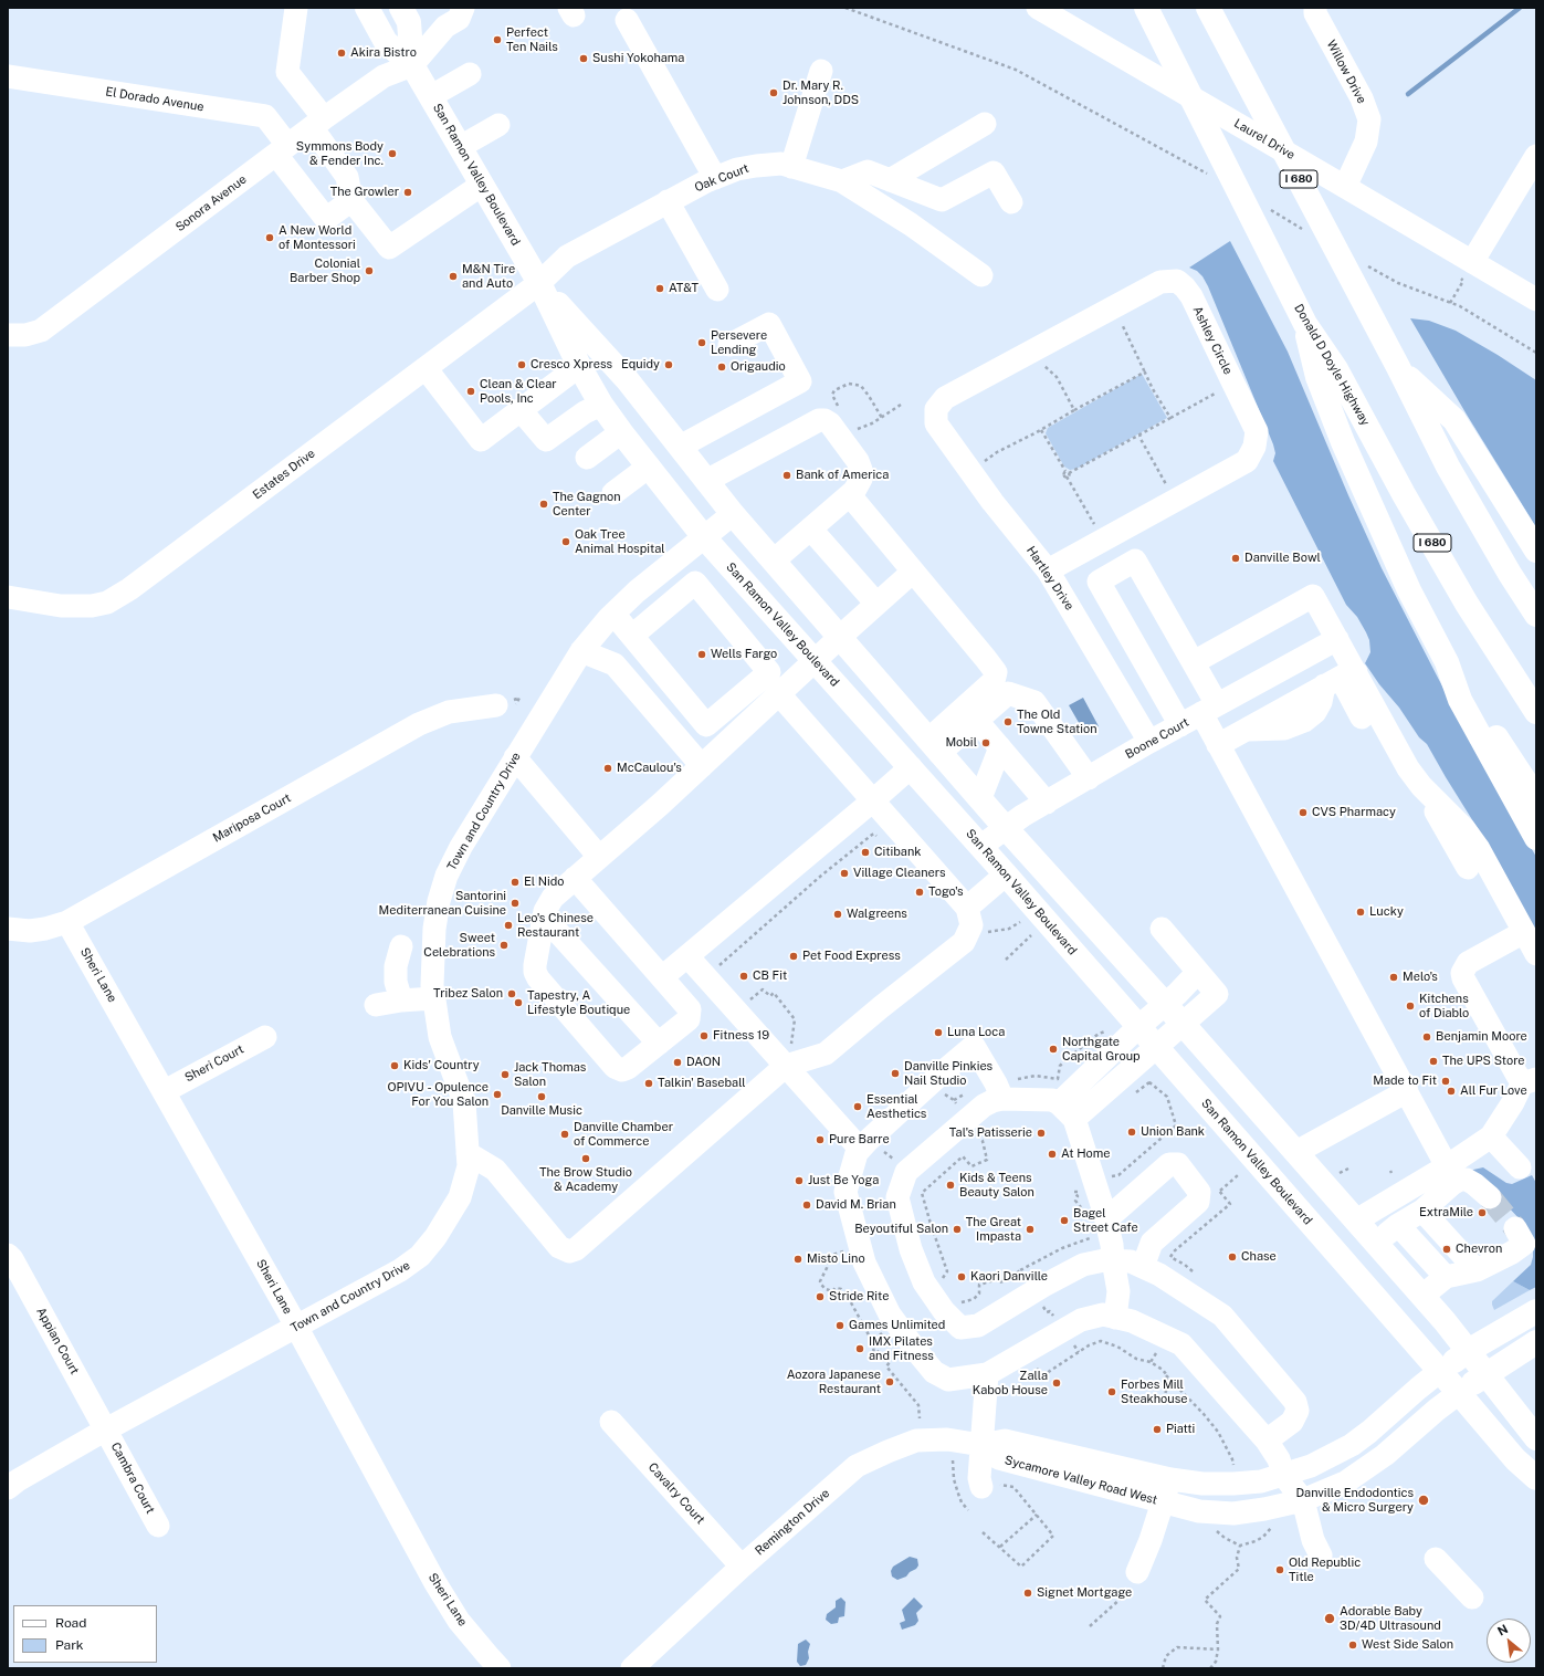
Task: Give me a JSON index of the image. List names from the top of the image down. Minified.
{"streets":{"main road":["San Ramon Valley Boulevard","I 680","Donald D Doyle Highway"],"street":["Willow Drive","El Dorado Avenue","Laurel Drive","Oak Court","Sonora Avenue","Ashley Circle","Estates Drive","Hartley Drive","Boone Court","Town and Country Drive","Mariposa Court","Sheri Lane","Sheri Court","Appian Court","Cambra Court","Sycamore Valley Road West","Cavalry Court","Remington Drive"]},"crossings":[["Willow Drive","Laurel Drive"],["El Dorado Avenue","Sonora Avenue"],["San Ramon Valley Boulevard","Oak Court"],["San Ramon Valley Boulevard","Sonora Avenue"],["San Ramon Valley Boulevard","Estates Drive"],["San Ramon Valley Boulevard","Boone Court"],["San Ramon Valley Boulevard","Town and Country Drive"],["San Ramon Valley Boulevard","Sycamore Valley Road West"],["Oak Court","Estates Drive"],["Ashley Circle","Hartley Drive"],["Hartley Drive","Boone Court"],["Town and Country Drive","Sheri Lane"],["Town and Country Drive","Appian Court"],["Town and Country Drive","Cambra Court"],["Mariposa Court","Sheri Lane"],["Sheri Lane","Sheri Court"],["Appian Court","Cambra Court"],["Sycamore Valley Road West","Remington Drive"],["Cavalry Court","Remington Drive"]],"places":["Perfect Ten Nails","Akira Bistro","Sushi Yokohama","Dr. Mary R. Johnson, DDS","Symmons Body & Fender Inc.","The Growler","A New World of Montessori","Colonial Barber Shop","M&N Tire and Auto","AT&T","Persevere Lending","Cresco Xpress","Equidy","Origaudio","Clean & Clear Pools, Inc","Bank of America","The Gagnon Center","Oak Tree Animal Hospital","Danville Bowl","Wells Fargo","The Old Towne Station","Mobil","McCaulou's","CVS Pharmacy","Citibank","Village Cleaners","El Nido","Togo's","Santorini Mediterranean Cuisine","Lucky","Walgreens","Leo's Chinese Restaurant","Sweet Celebrations","Pet Food Express","CB Fit","Melo's","Tribez Salon","Tapestry, A Lifestyle Boutique","Kitchens of Diablo","Luna Loca","Fitness 19","Benjamin Moore","Northgate Capital Group","The UPS Store","DAON","Kids' Country","Danville Pinkies Nail Studio","Jack Thomas Salon","Made to Fit","Talkin' Baseball","All Fur Love","OPIVU - Opulence For You Salon","Danville Music","Essential Aesthetics","Union Bank","Tal's Patisserie","Danville Chamber of Commerce","Pure Barre","At Home","The Brow Studio & Academy","Just Be Yoga","Kids & Teens Beauty Salon","David M. Brian","ExtraMile","Bagel Street Cafe","Beyoutiful Salon","The Great Impasta","Chevron","Chase","Misto Lino","Kaori Danville","Stride Rite","Games Unlimited","IMX Pilates and Fitness","Aozora Japanese Restaurant","Zalla Kabob House","Forbes Mill Steakhouse","Piatti","Danville Endodontics & Micro Surgery","Old Republic Title","Signet Mortgage","Adorable Baby 3D/4D Ultrasound","West Side Salon"],"legend":["Road","Park"],"north":"top left"}
